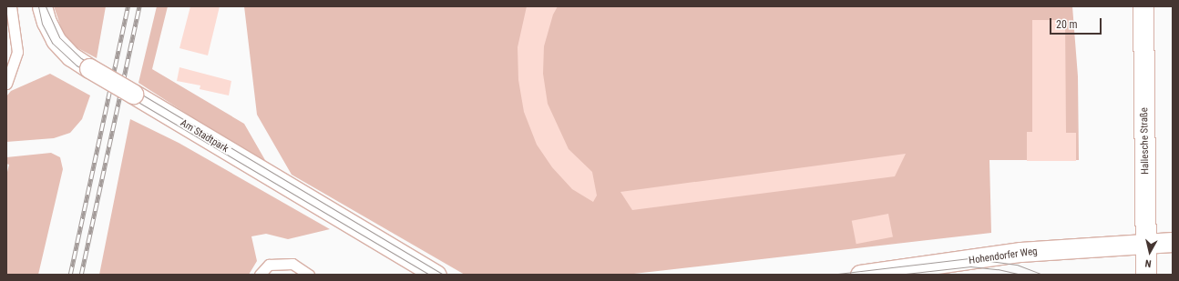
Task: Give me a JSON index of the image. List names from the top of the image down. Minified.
{"streets":{"street":["Am Stadtpark","Hallesche Straße","Hohendorfer Weg"]},"crossings":[["Hallesche Straße","Hohendorfer Weg"]],"scale_bar":"20 m","north":"bottom"}
